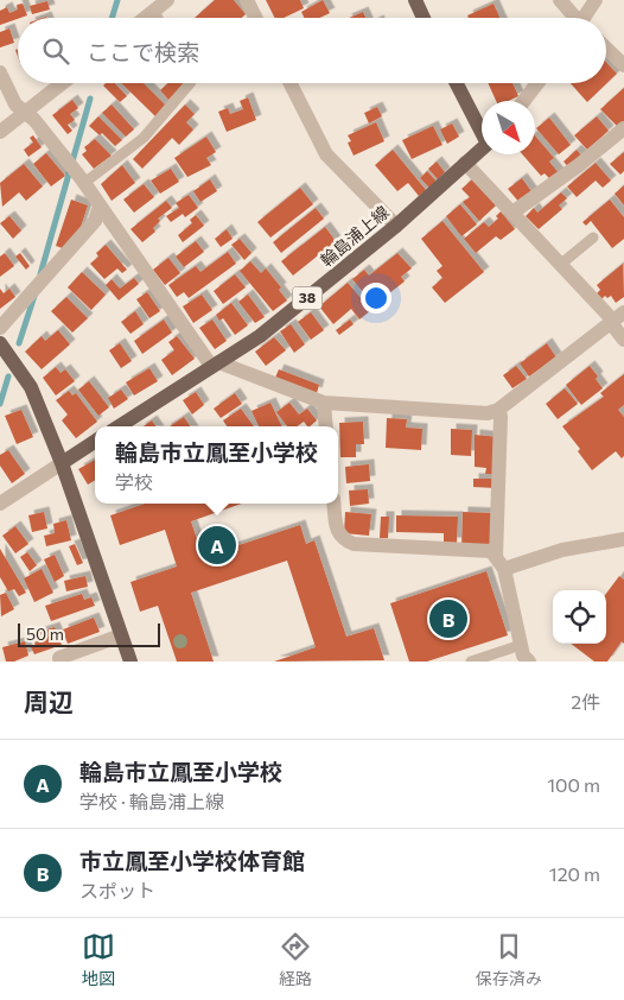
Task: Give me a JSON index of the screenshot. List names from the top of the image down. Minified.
{"streets":{"main road":["輪島浦上線","38"]},"scale_bar":"50 m","north":"bottom right","page":{"search":"ここで検索","popup":["輪島市立鳳至小学校","学校"],"pins":["A","B"],"scale":"50 m","heading":["周辺","2件"],"list":[{"mark":"A","name":"輪島市立鳳至小学校","note":"学校 · 輪島浦上線","value":"100 m"},{"mark":"B","name":"市立鳳至小学校体育館","note":"スポット","value":"120 m"}],"nav":["地図","経路","保存済み"]}}
